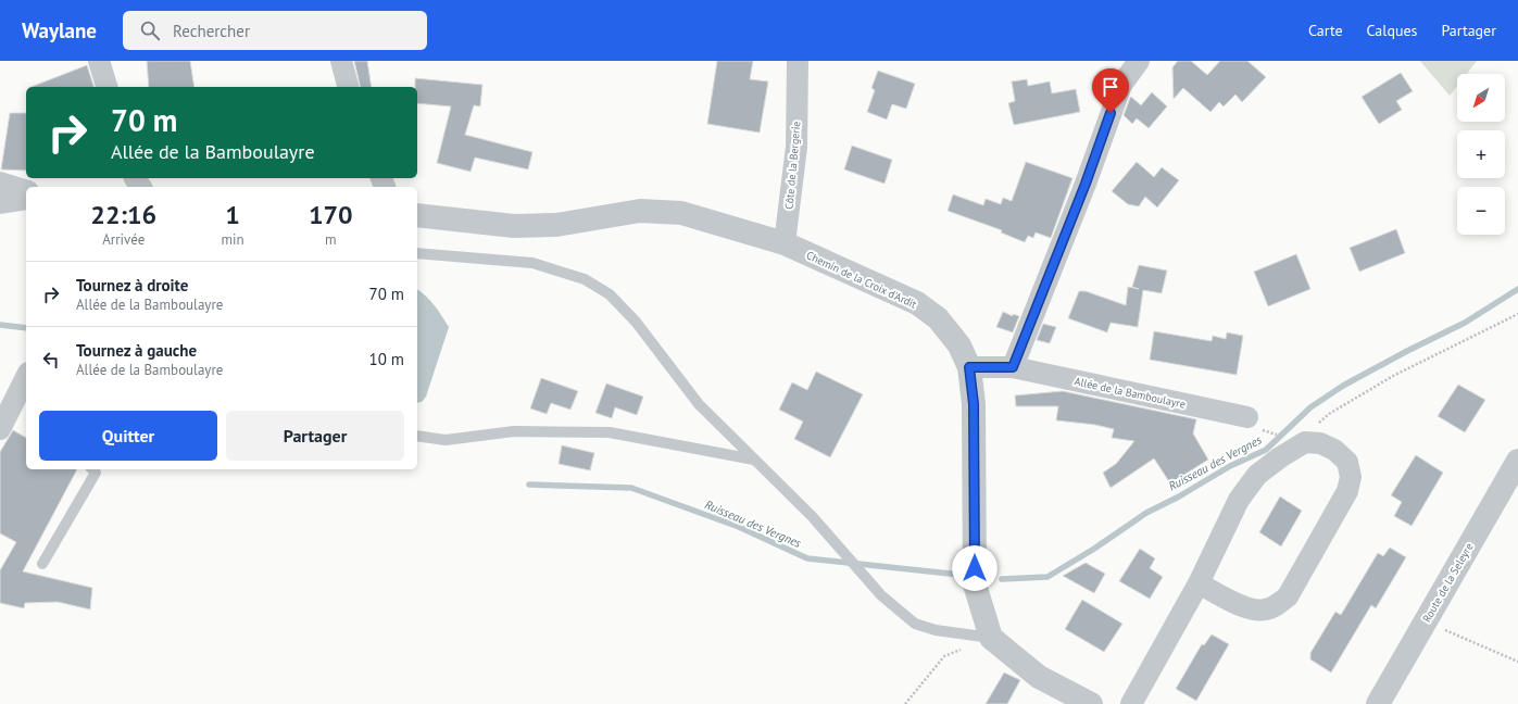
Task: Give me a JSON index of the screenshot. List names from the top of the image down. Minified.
{"streets":{"street":["Côte de la Bergerie","Chemin de la Croix d'Ardit","Allée de la Bamboulayre","Route de la Seleyre"]},"crossings":[["Côte de la Bergerie","Chemin de la Croix d'Ardit"],["Chemin de la Croix d'Ardit","Allée de la Bamboulayre"]],"water":["Ruisseau des Vergnes"],"north":"bottom left","page":{"header":"Waylane","search":"Rechercher","nav":["Carte","Calques","Partager"],"map_buttons":["+","−"],"turn":["70 m","Allée de la Bamboulayre"],"eta":["22:16","Arrivée","1","min","170","m"],"list":[{"name":"Tournez à droite","note":"Allée de la Bamboulayre","value":"70 m"},{"name":"Tournez à gauche","note":"Allée de la Bamboulayre","value":"10 m"}],"buttons":["Quitter","Partager"]}}
